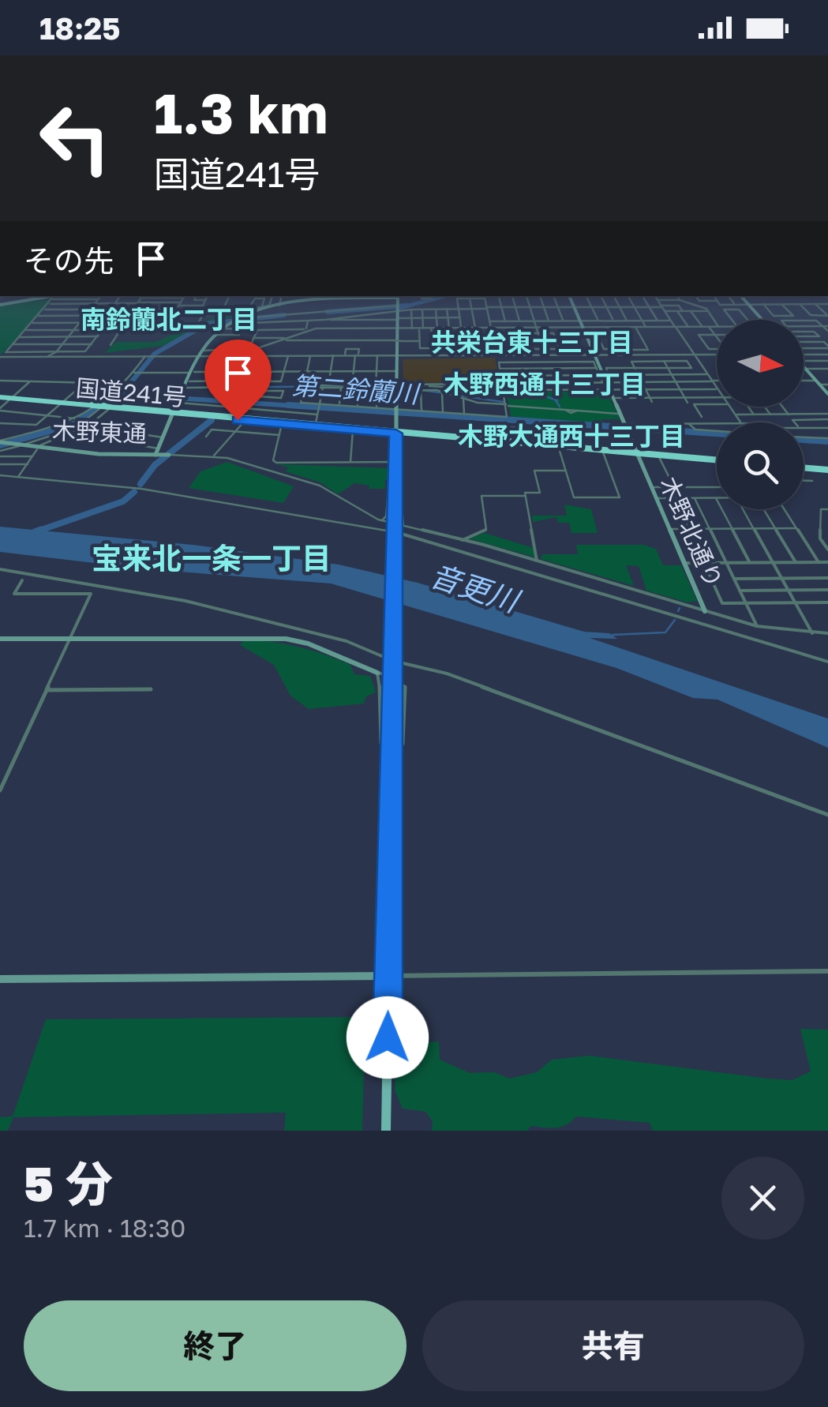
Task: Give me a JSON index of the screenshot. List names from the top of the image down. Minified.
{"streets":{"highway":["国道241号"],"street":["木野東通","木野北通り"]},"crossings":[["国道241号","木野東通"],["国道241号","木野北通り"]],"districts":["南鈴蘭北二丁目","共栄台東十三丁目","木野西通十三丁目","木野大通西十三丁目","宝来北一条一丁目"],"water":["第二鈴蘭川","音更川"],"north":"right","page":{"status":"18:25","turn":["1.3 km","国道241号"],"then":"その先","heading":["5 分","1.7 km · 18:30"],"buttons":["終了","共有"]}}
